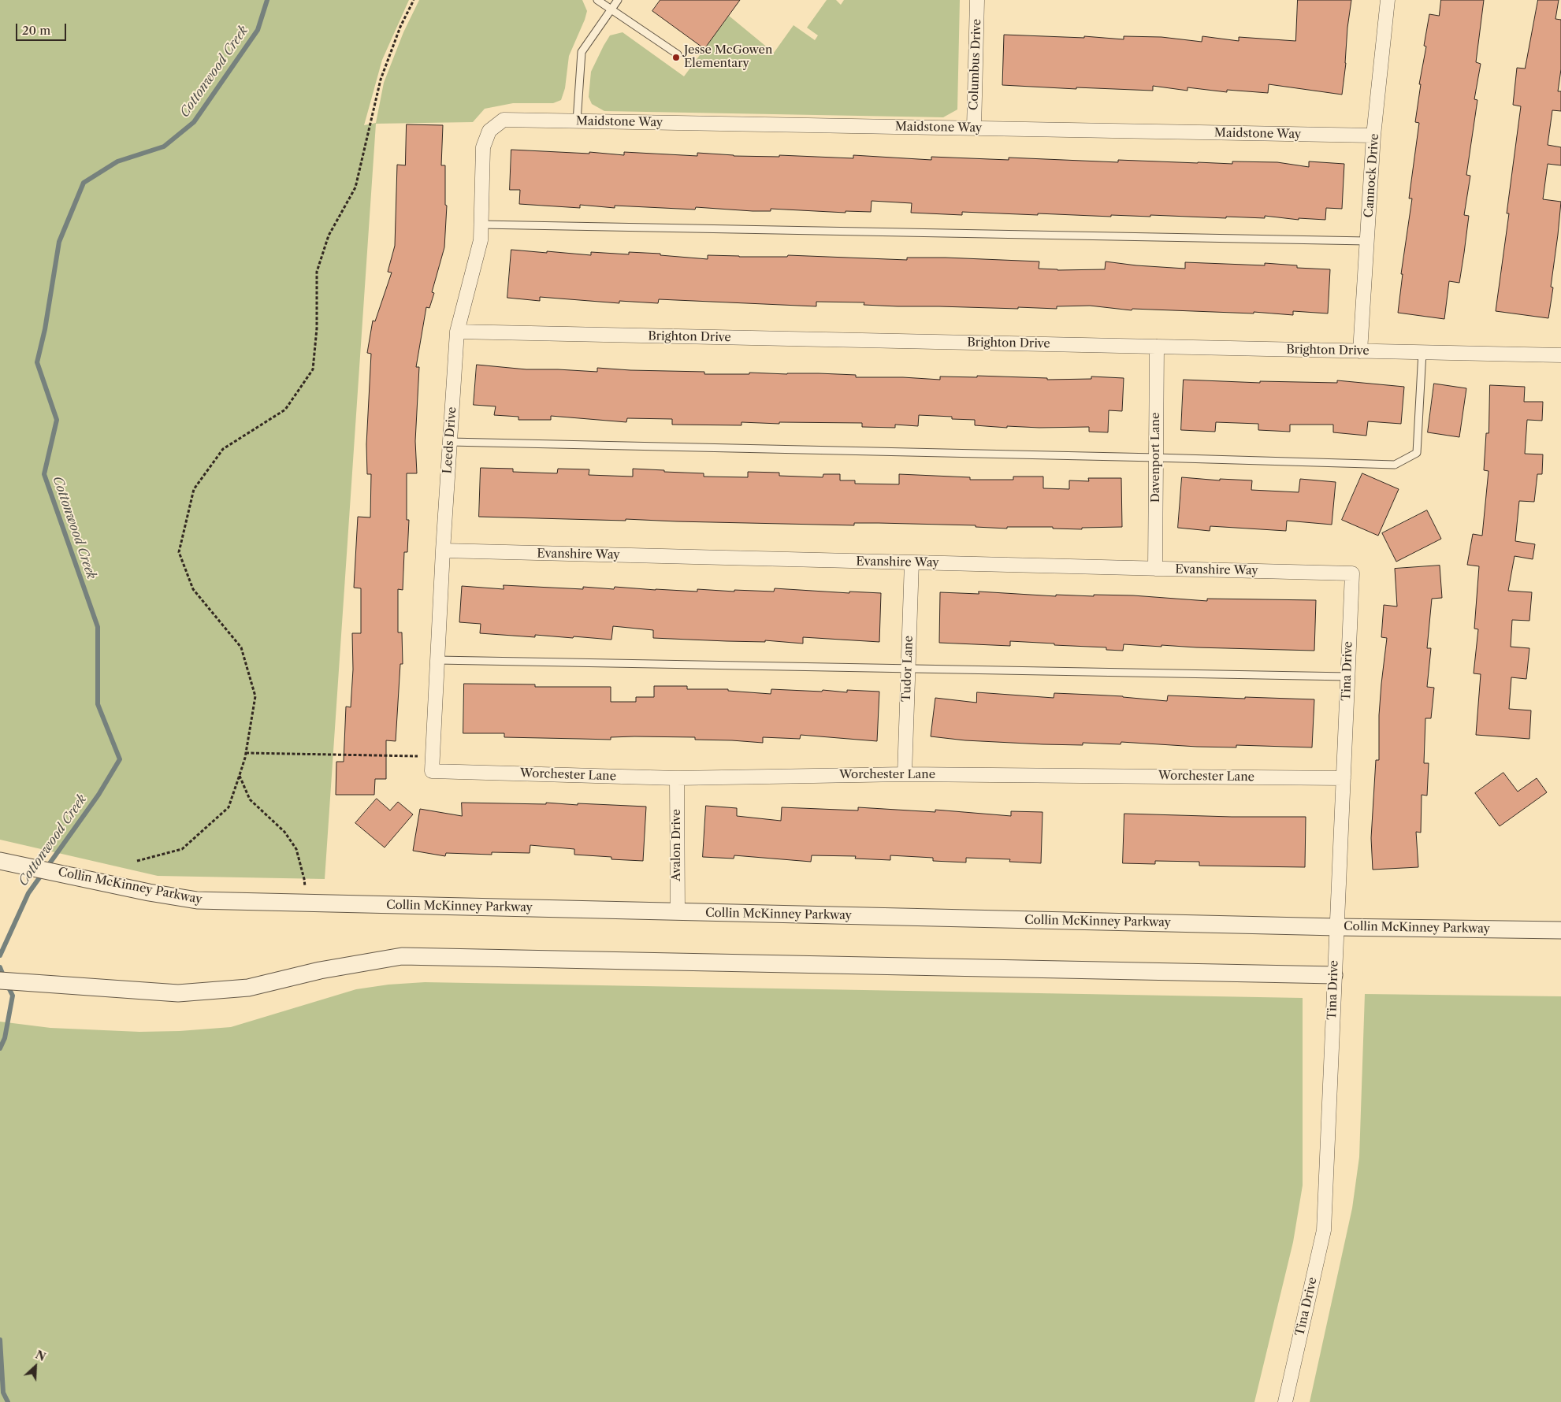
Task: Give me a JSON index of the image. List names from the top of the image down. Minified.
{"streets":{"street":["Columbus Drive","Maidstone Way","Cannock Drive","Brighton Drive","Leeds Drive","Davenport Lane","Evanshire Way","Tudor Lane","Tina Drive","Worchester Lane","Avalon Drive","Collin McKinney Parkway"]},"crossings":[["Columbus Drive","Maidstone Way"],["Maidstone Way","Cannock Drive"],["Maidstone Way","Leeds Drive"],["Cannock Drive","Brighton Drive"],["Brighton Drive","Leeds Drive"],["Brighton Drive","Davenport Lane"],["Leeds Drive","Evanshire Way"],["Leeds Drive","Worchester Lane"],["Davenport Lane","Evanshire Way"],["Evanshire Way","Tudor Lane"],["Evanshire Way","Tina Drive"],["Tudor Lane","Worchester Lane"],["Tina Drive","Worchester Lane"],["Tina Drive","Collin McKinney Parkway"],["Worchester Lane","Avalon Drive"],["Avalon Drive","Collin McKinney Parkway"]],"water":["Cottonwood Creek"],"places":["Jesse McGowen Elementary"],"scale_bar":"20 m","north":"top right"}
